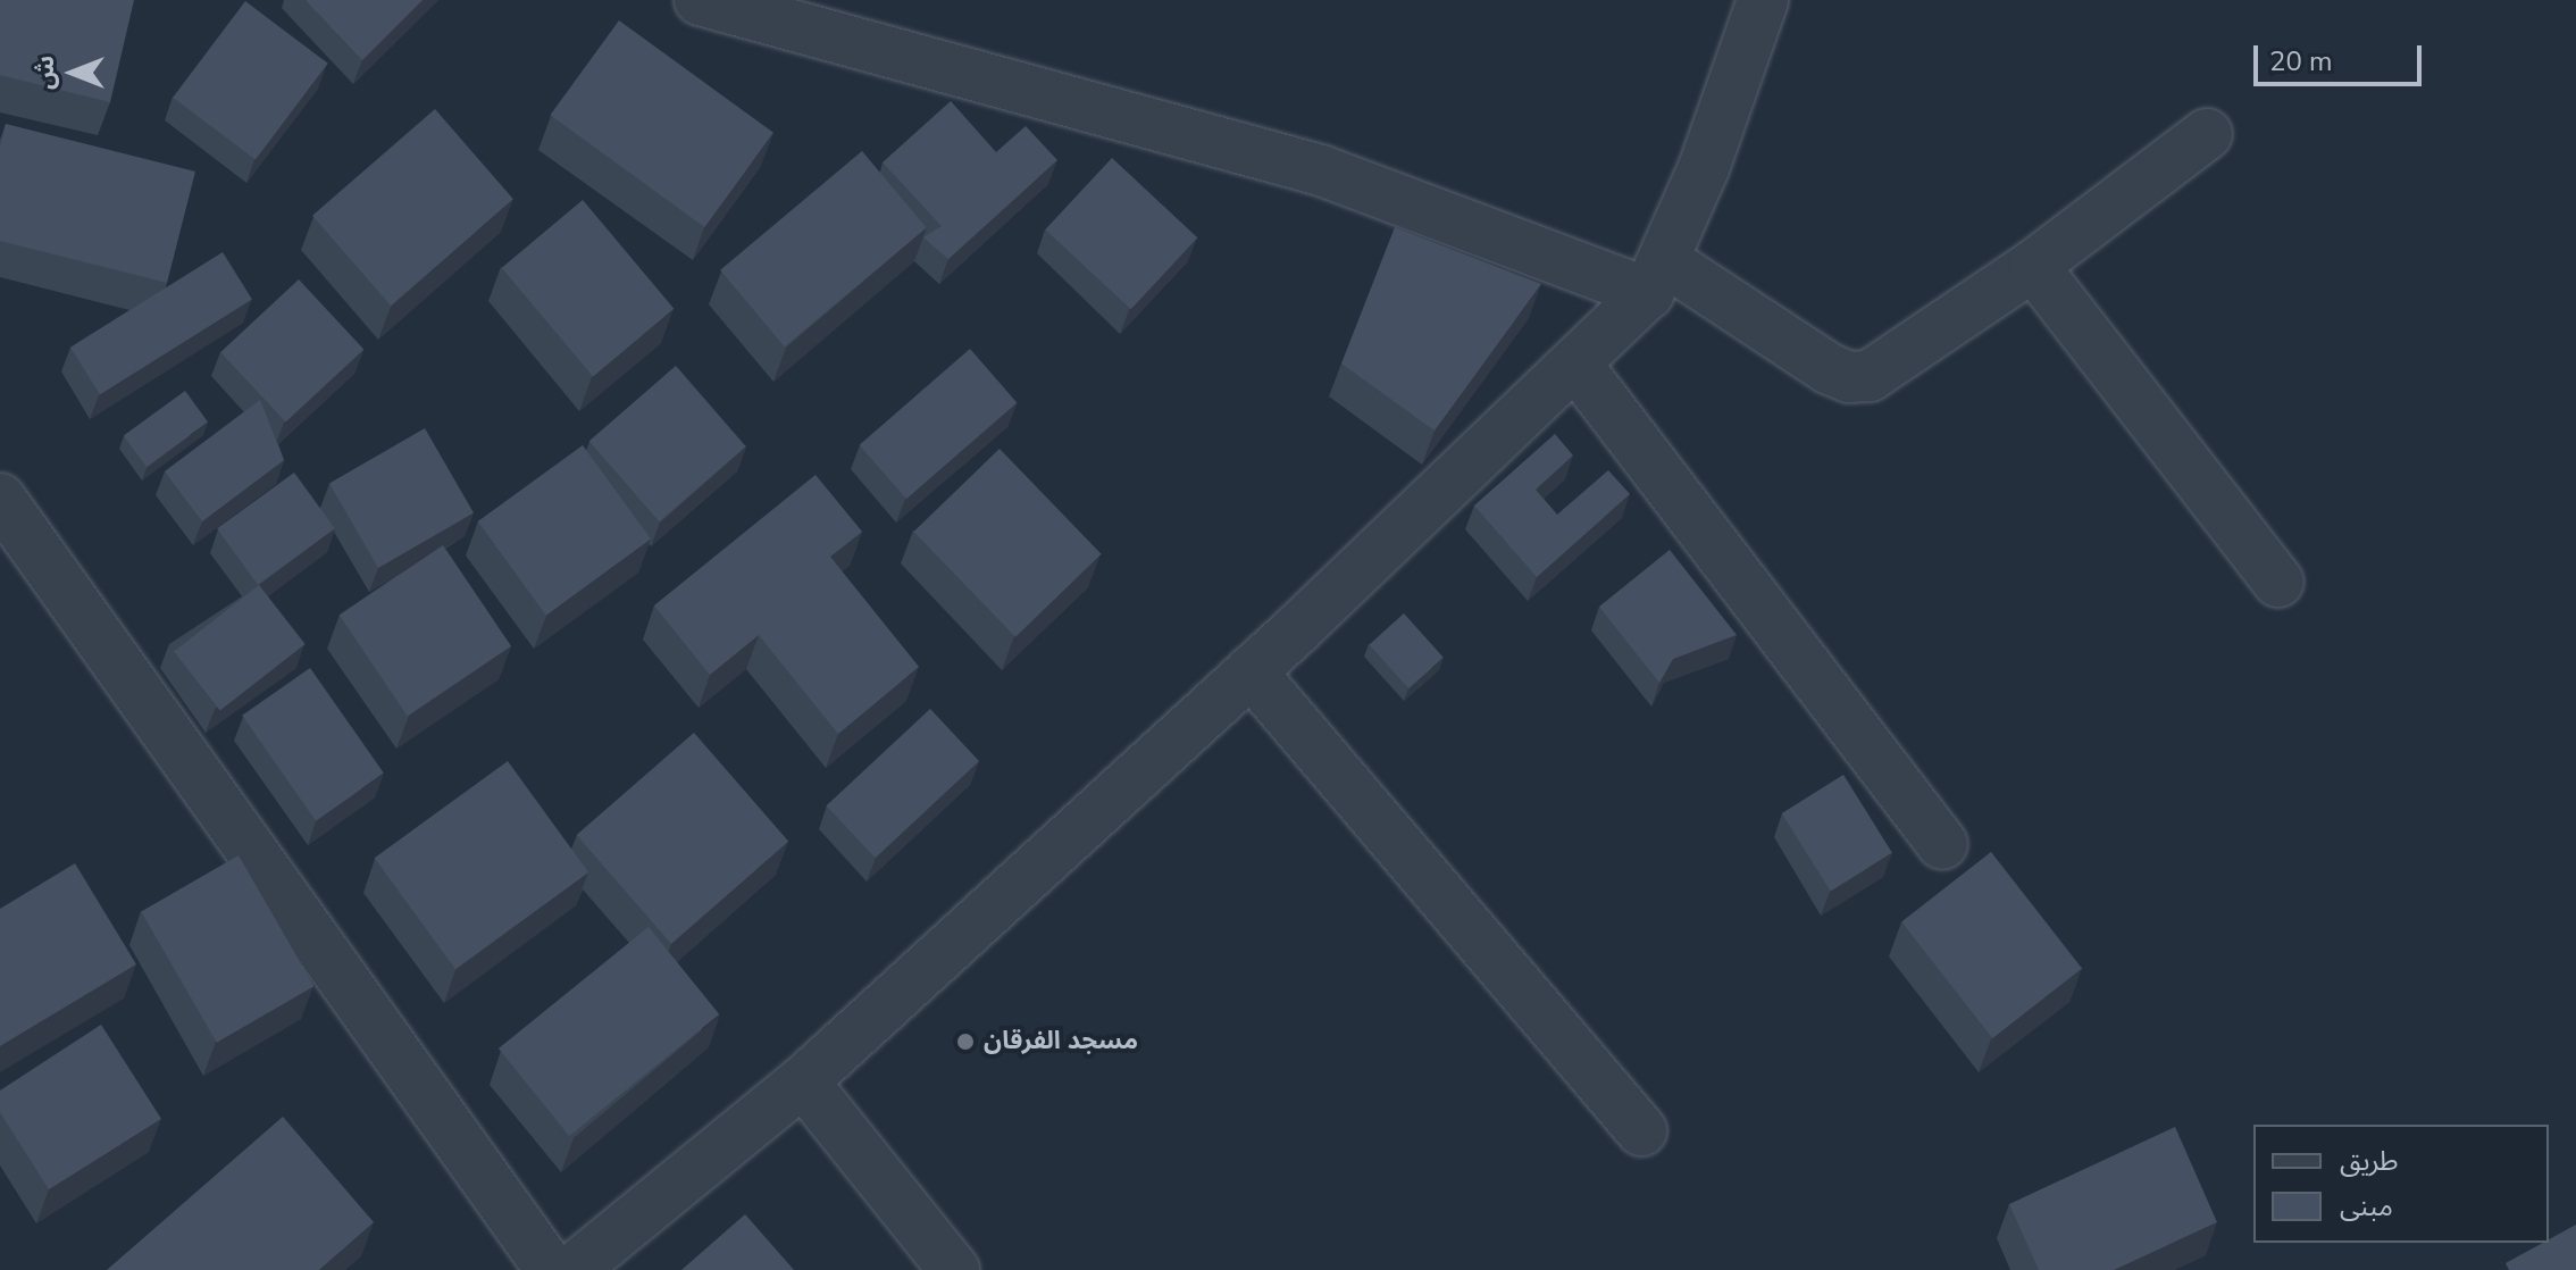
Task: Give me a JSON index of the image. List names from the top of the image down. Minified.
{"places":["مسجد الفرقان"],"legend":["طريق","مبنى"],"scale_bar":"20 m","north":"left"}
